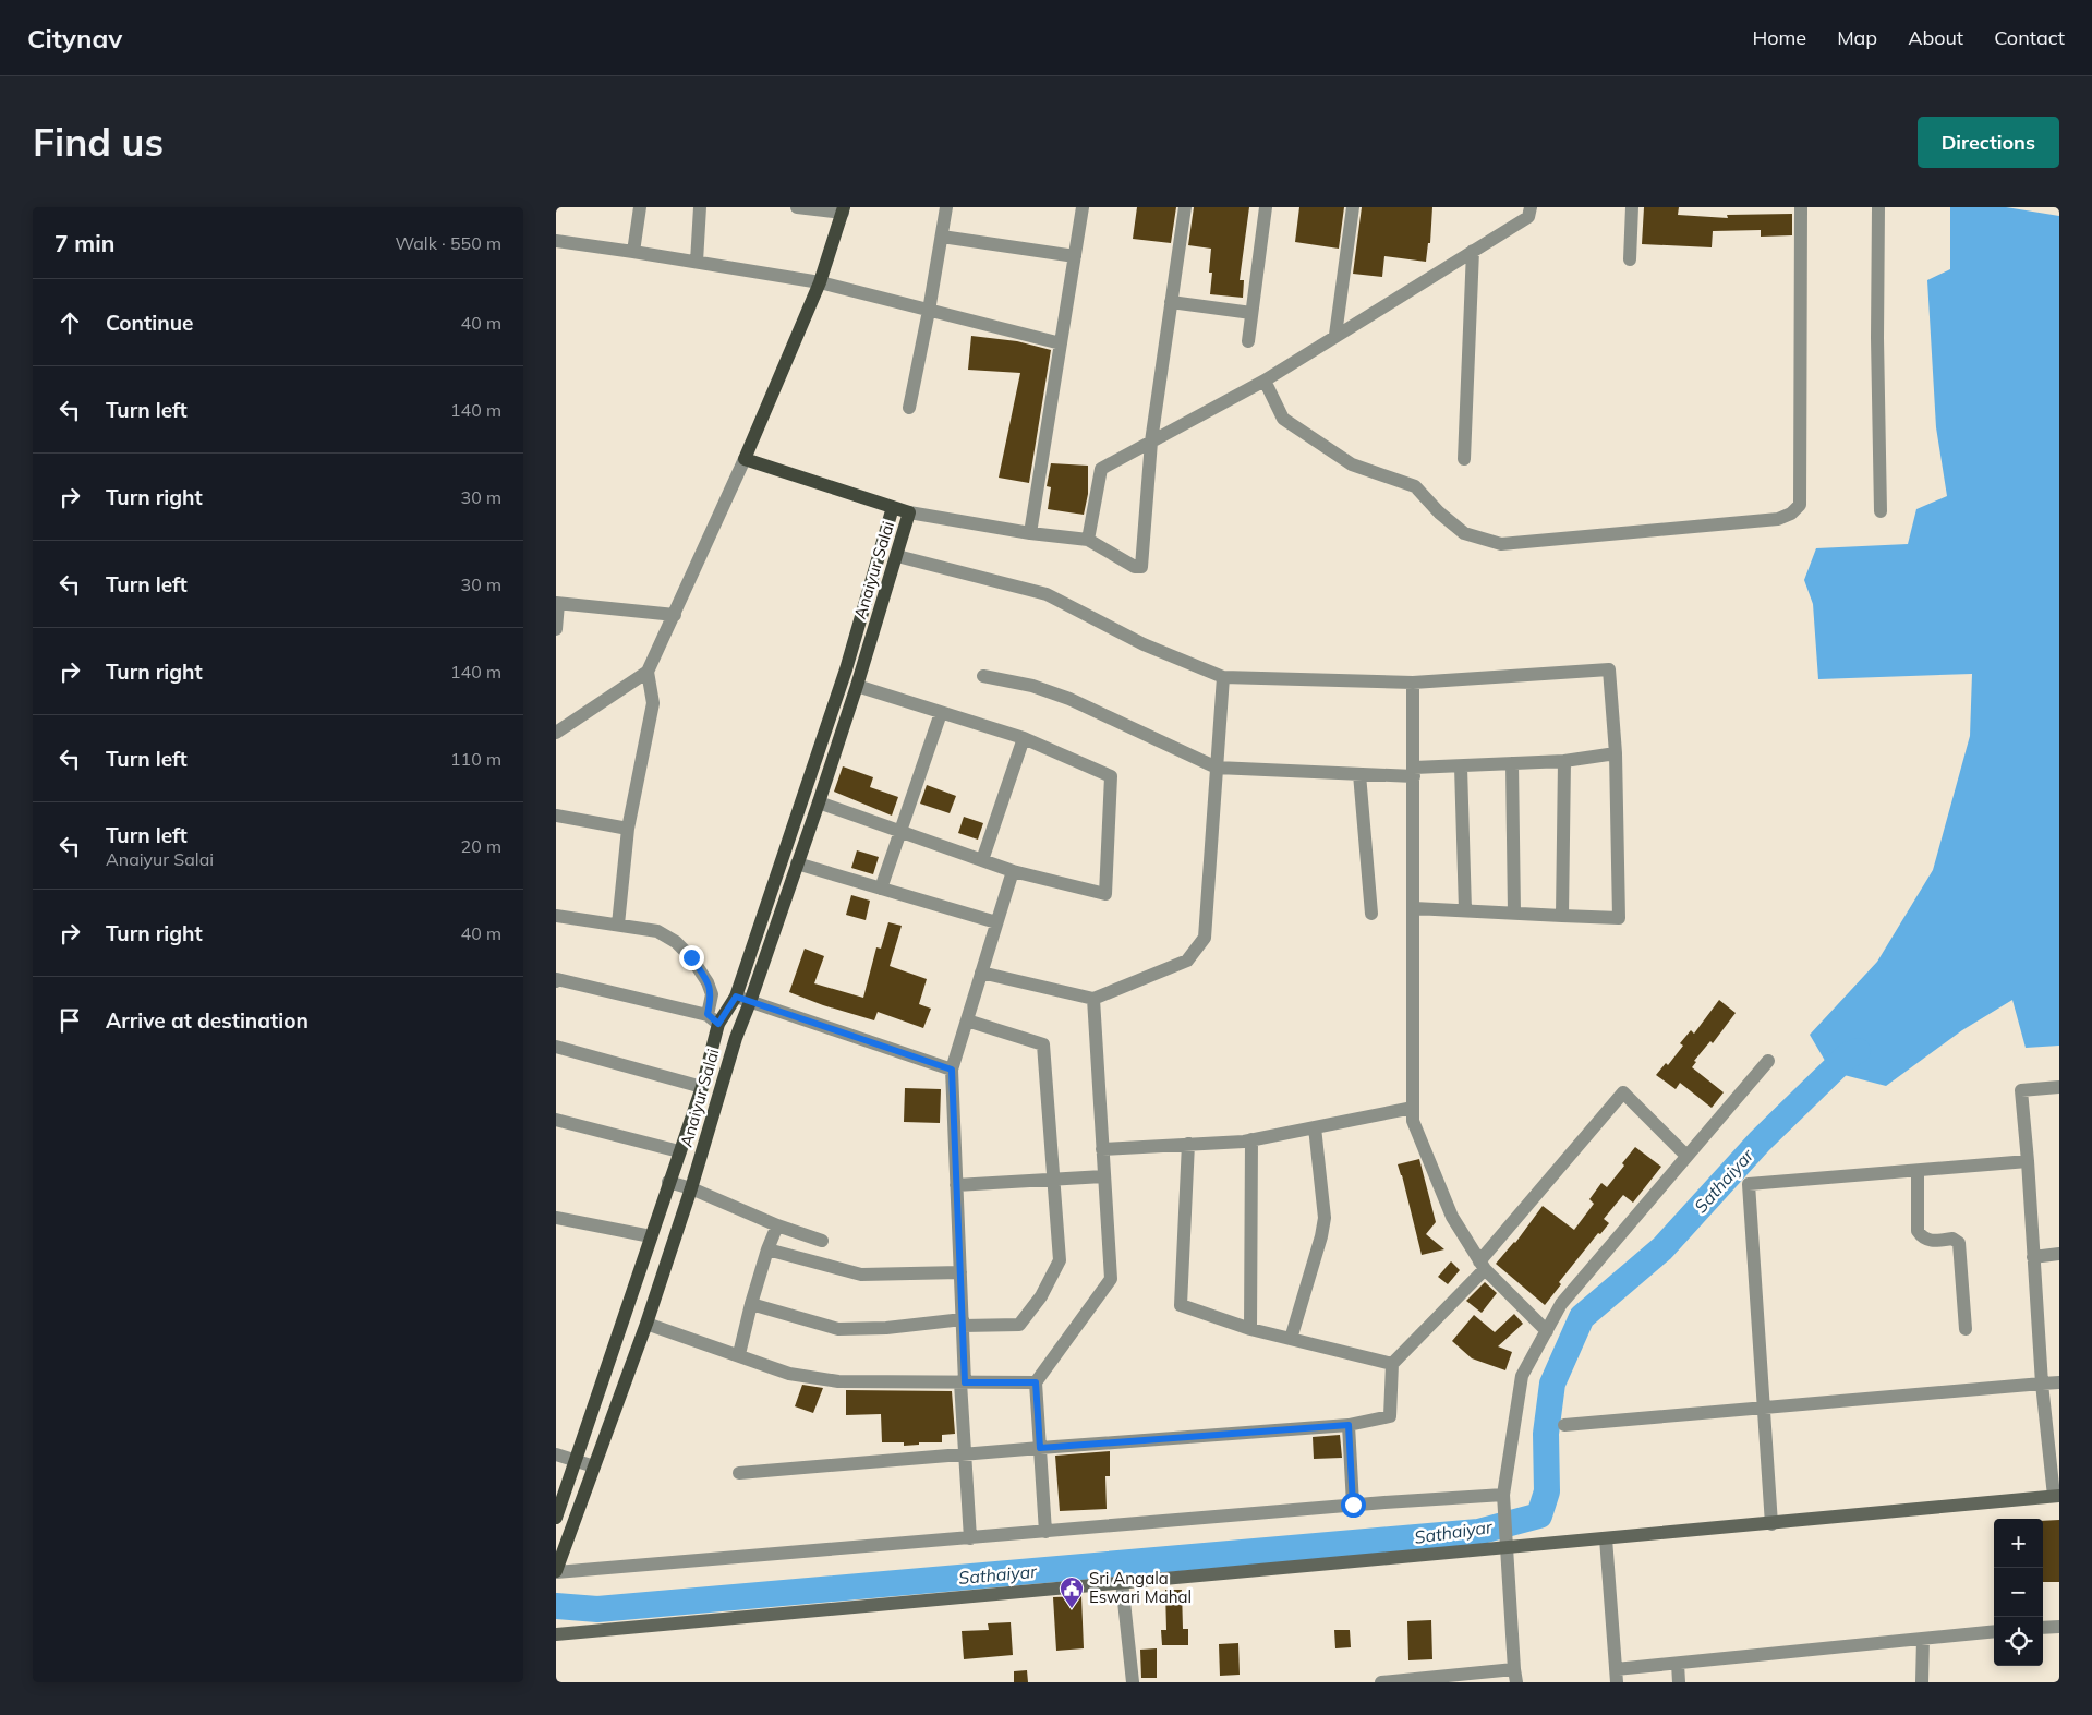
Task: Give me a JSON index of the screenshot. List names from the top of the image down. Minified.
{"streets":{"main road":["Anaiyur Salai"]},"water":["Sathaiyar"],"places":{"public building":["Sri Angala Eswari Mahal"]},"page":{"header":"Citynav","nav":["Home","Map","About","Contact"],"buttons":"Directions","title":"Find us","heading":["7 min","Walk · 550 m"],"list":[["Continue","40 m"],["Turn left","140 m"],["Turn right","30 m"],["Turn left","30 m"],["Turn right","140 m"],["Turn left","110 m"],["Turn left","Anaiyur Salai","20 m"],["Turn right","40 m"],"Arrive at destination"],"map_buttons":["+","−"]}}
